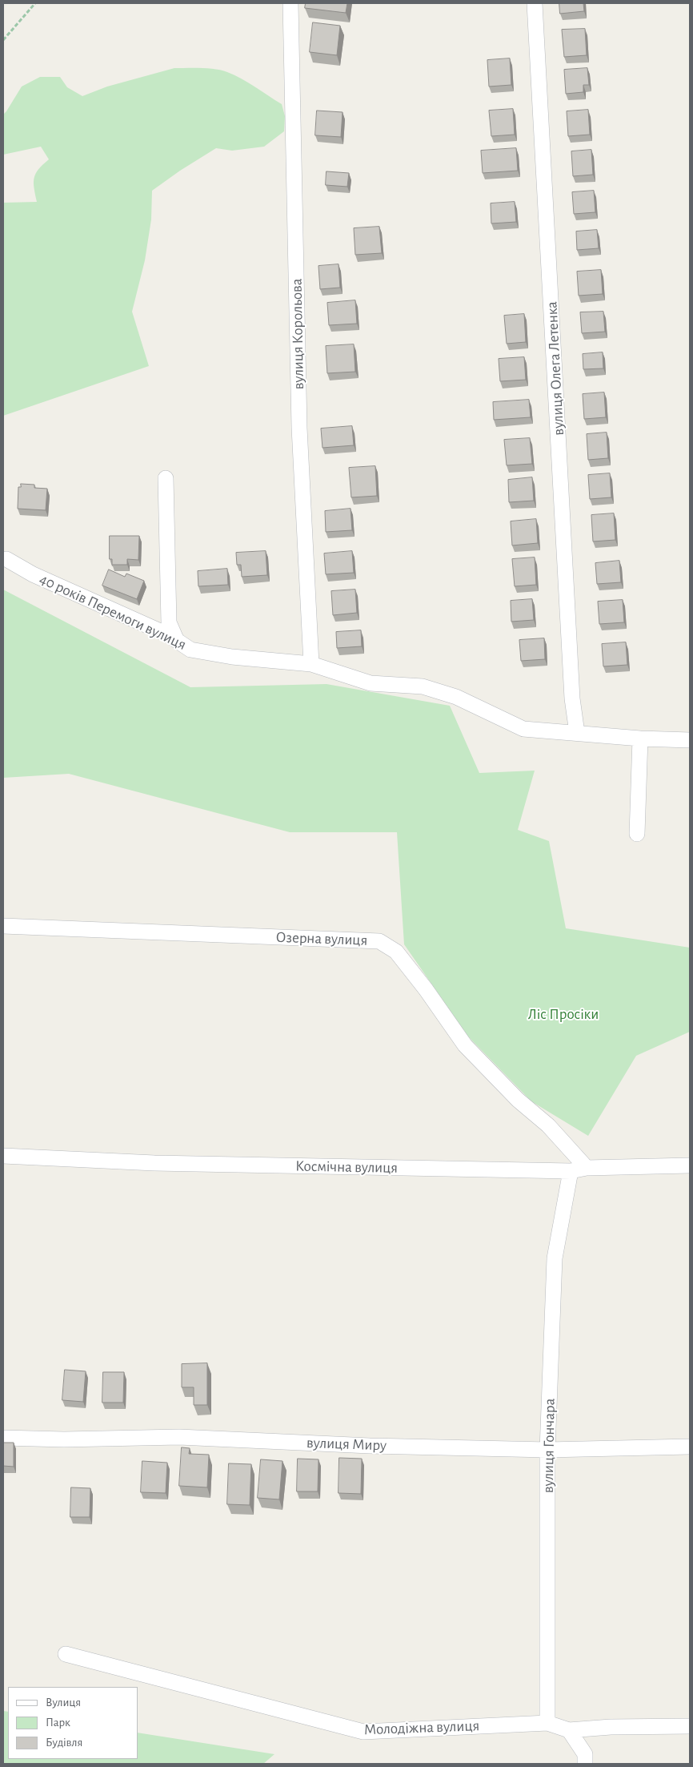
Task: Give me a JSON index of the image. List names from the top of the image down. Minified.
{"streets":{"street":["вулиця Корольова","вулиця Олега Летенка","40 років Перемоги вулиця","Озерна вулиця","Космічна вулиця","вулиця Миру","вулиця Гончара","Молодіжна вулиця"]},"crossings":[["вулиця Корольова","40 років Перемоги вулиця"],["вулиця Олега Летенка","40 років Перемоги вулиця"],["Озерна вулиця","Космічна вулиця"],["Космічна вулиця","вулиця Гончара"],["вулиця Миру","вулиця Гончара"],["вулиця Гончара","Молодіжна вулиця"]],"parks":["Ліс Просіки"],"legend":["Вулиця","Парк","Будівля"]}
